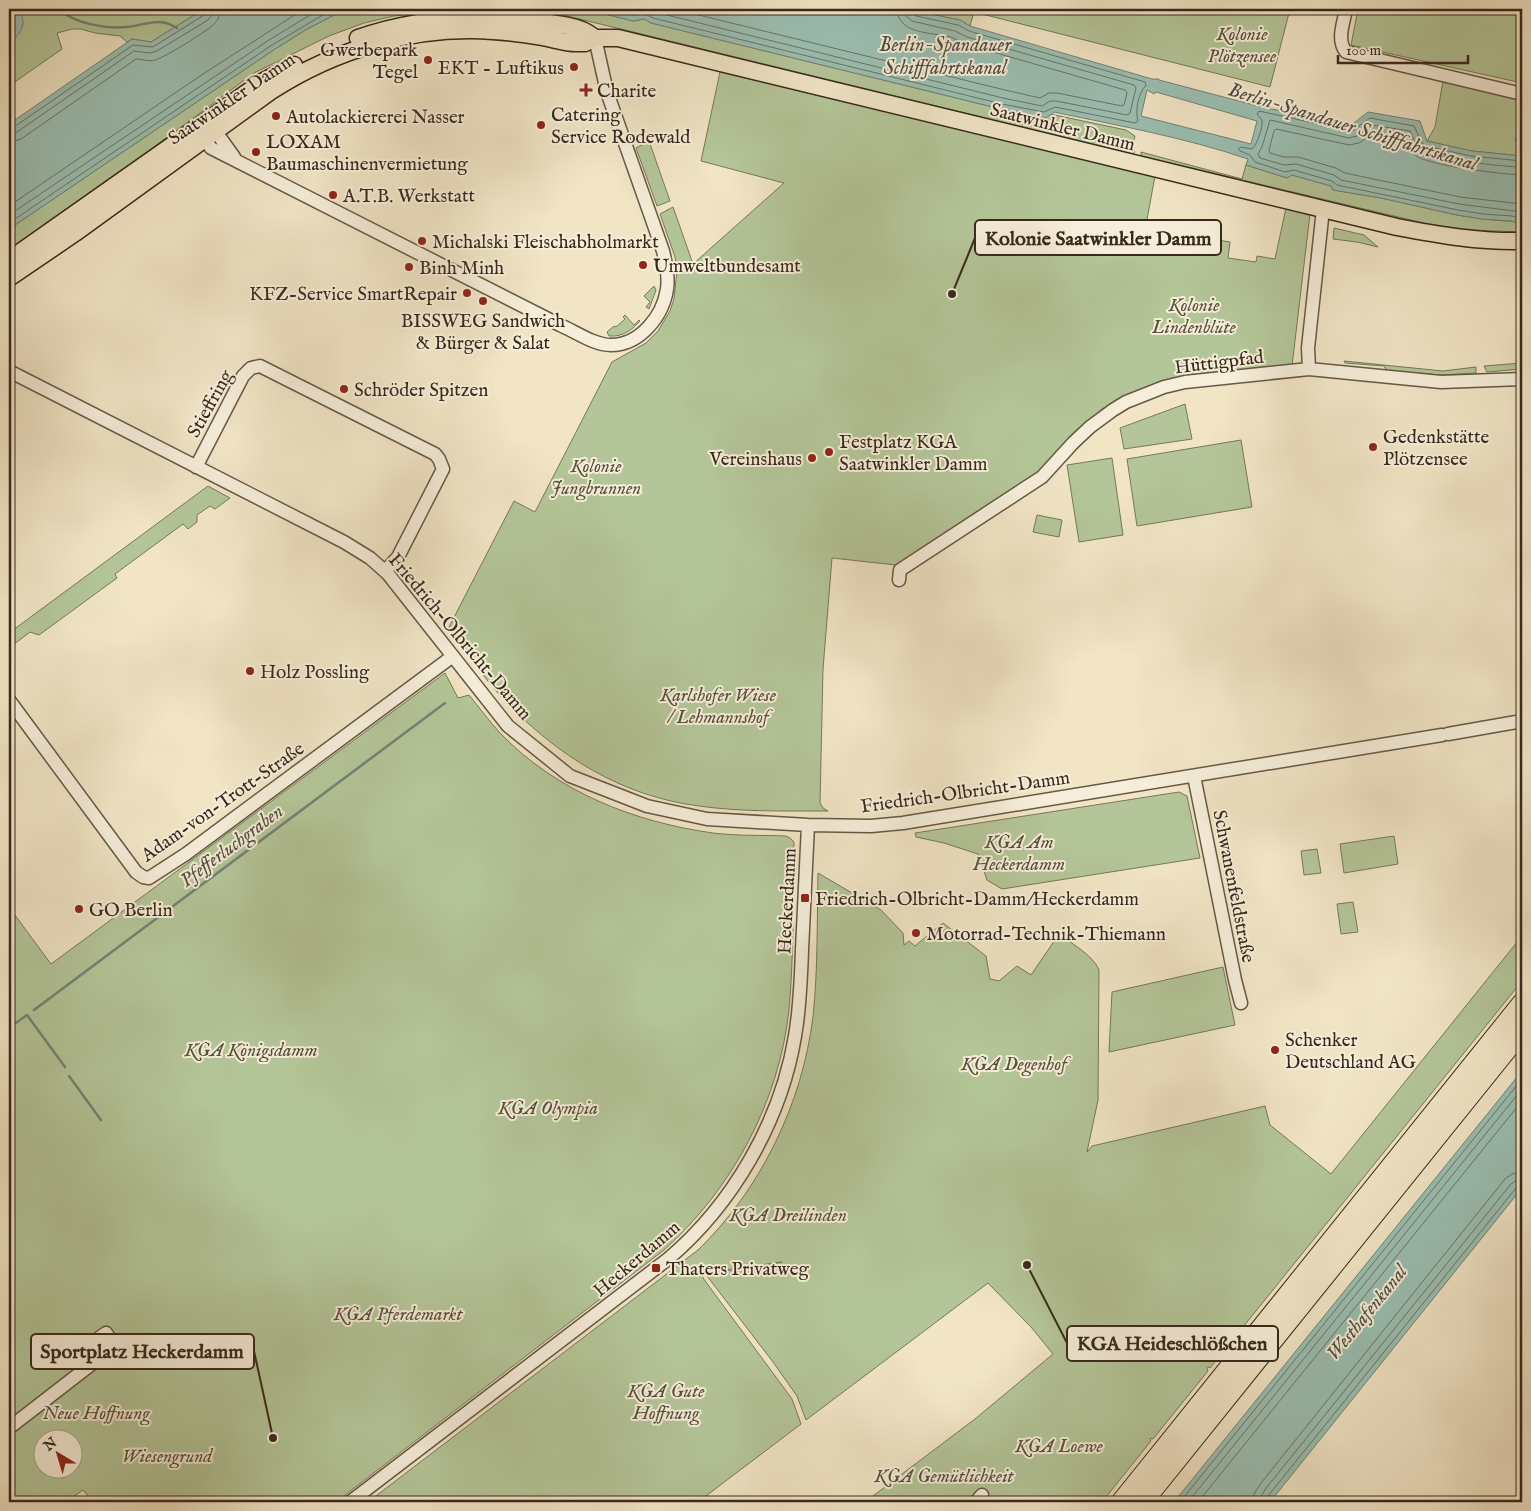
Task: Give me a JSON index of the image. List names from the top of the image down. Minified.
{"streets":{"main road":["Saatwinkler Damm"],"street":["Hüttigpfad","Stieffring","Friedrich-Olbricht-Damm","Adam-von-Trott-Straße","Schwanenfeldstraße","Heckerdamm"]},"crossings":[["Stieffring","Friedrich-Olbricht-Damm"],["Friedrich-Olbricht-Damm","Adam-von-Trott-Straße"],["Friedrich-Olbricht-Damm","Schwanenfeldstraße"],["Friedrich-Olbricht-Damm","Heckerdamm"]],"water":["Berlin-Spandauer Schifffahrtskanal","Pfefferluchgraben","Westhafenkanal"],"parks":["Kolonie Plötzensee","Kolonie Lindenblüte","Kolonie Jungbrunnen","Karlshofer Wiese / Lehmannshof","KGA Am Heckerdamm","KGA Königsdamm","KGA Degenhof","KGA Olympia","KGA Dreilinden","KGA Pferdemarkt","KGA Gute Hoffnung","Neue Hoffnung","KGA Loewe","Wiesengrund","KGA Gemütlichkeit"],"places":{"other":["Gwerbepark Tegel","EKT - Luftikus","Autolackiererei Nasser","Catering Service Rodewald","LOXAM Baumaschinenvermietung","A.T.B. Werkstatt","Michalski Fleischabholmarkt","Umweltbundesamt","Binh Minh","KFZ-Service SmartRepair","Kolonie Saatwinkler Damm","BISSWEG Sandwich & Bürger & Salat","Schröder Spitzen","Gedenkstätte Plötzensee","Festplatz KGA Saatwinkler Damm","Vereinshaus","Holz Possling","GO Berlin","Motorrad-Technik-Thiemann","Schenker Deutschland AG","KGA Heideschlößchen","Sportplatz Heckerdamm"],"health":["Charite"],"transit":["Friedrich-Olbricht-Damm/Heckerdamm","Thaters Privatweg"]},"scale_bar":"100 m","north":"top left"}
